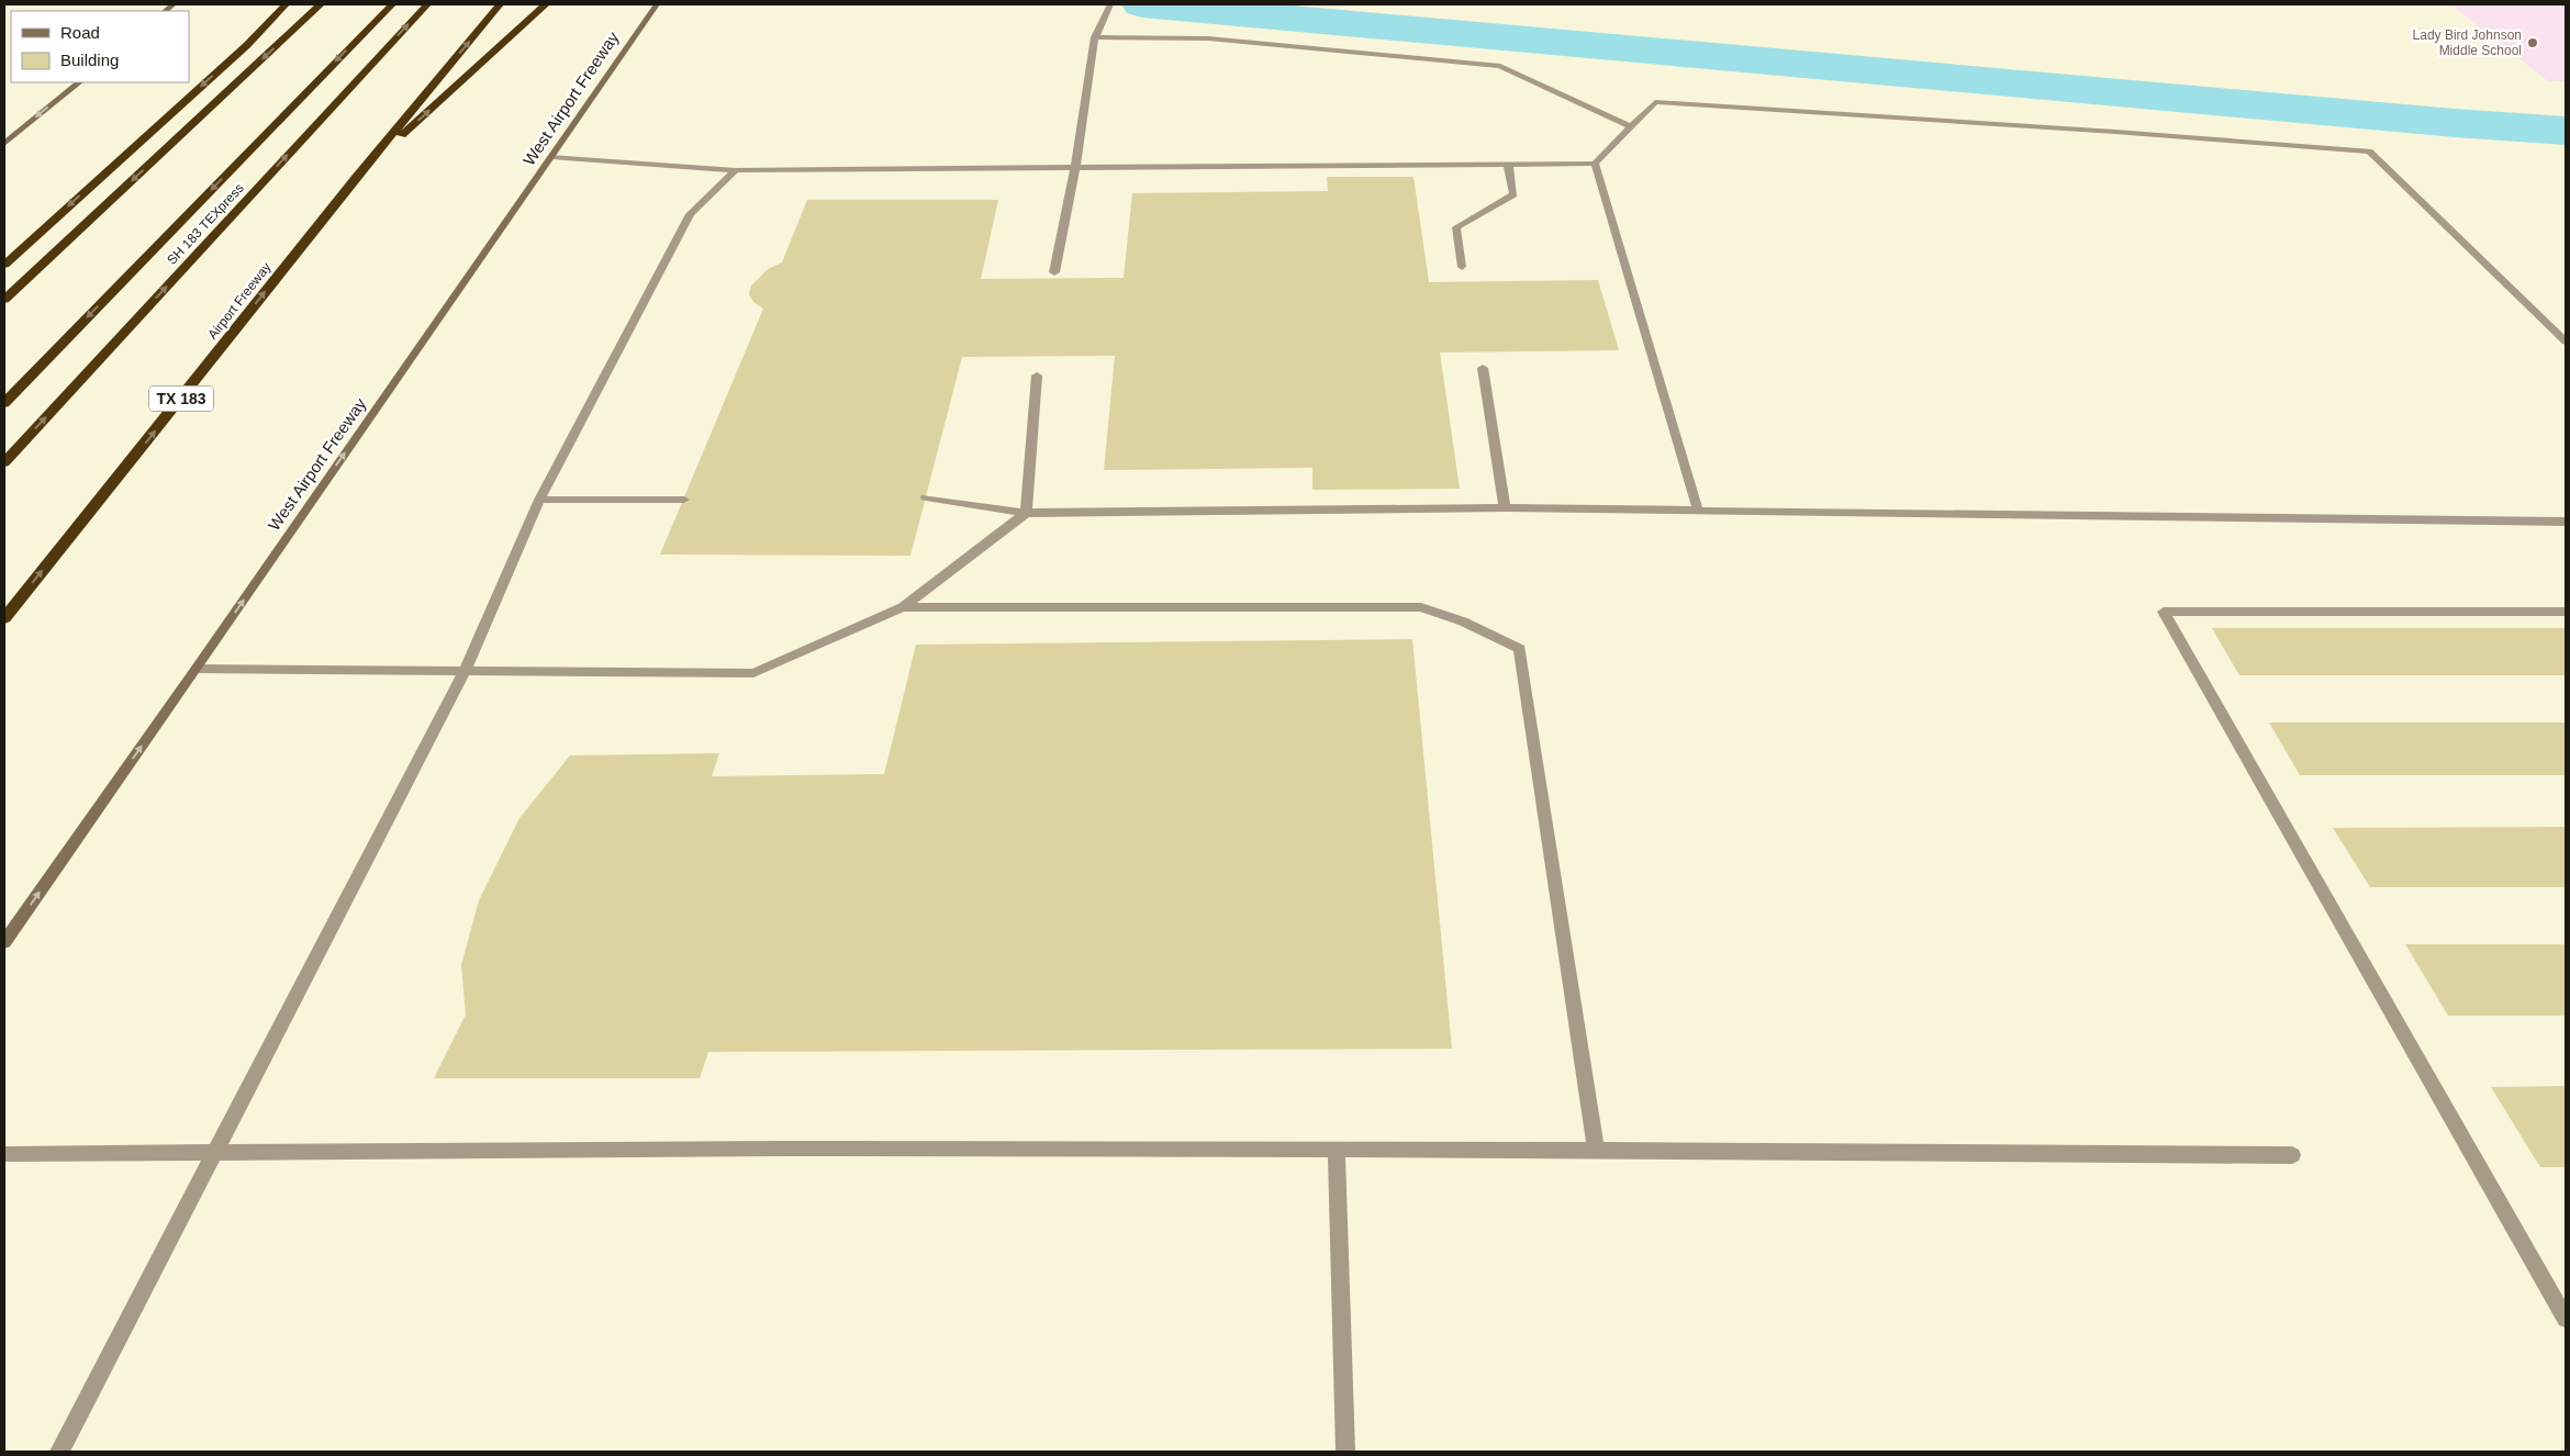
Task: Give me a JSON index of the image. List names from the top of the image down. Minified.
{"streets":{"highway":["SH 183 TEXpress","Airport Freeway","TX 183"],"main road":["West Airport Freeway"]},"one_way":["West Airport Freeway"],"places":["Lady Bird Johnson Middle School"],"legend":["Road","Building"]}
